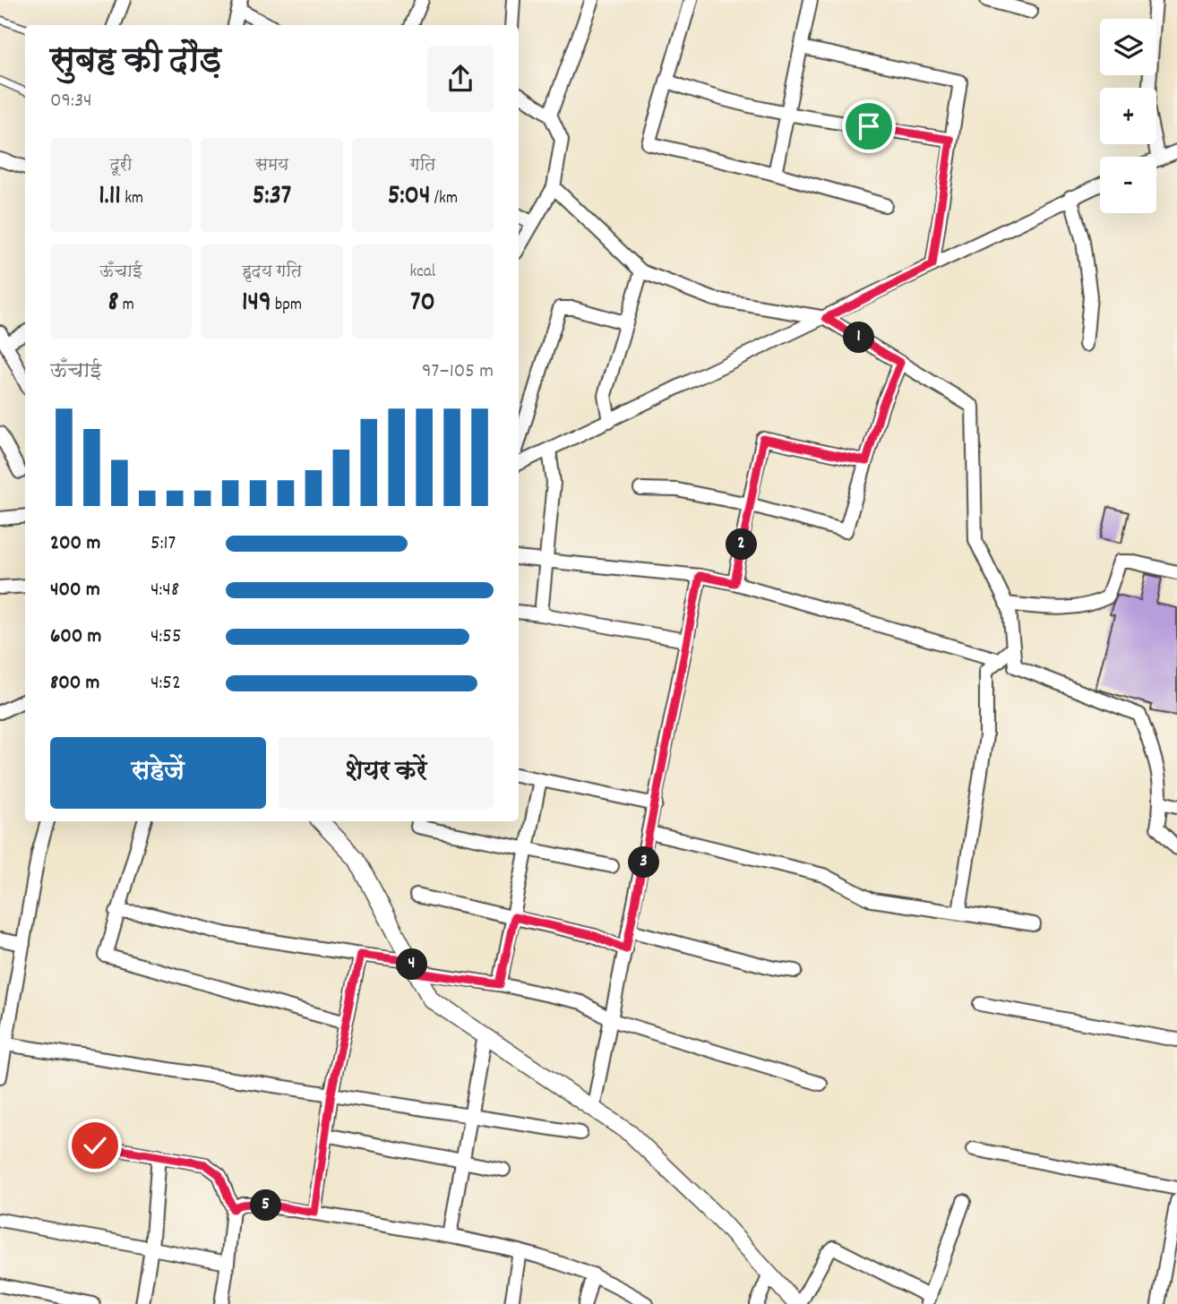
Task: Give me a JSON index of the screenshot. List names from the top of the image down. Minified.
{"page":{"map_buttons":["+","−"],"heading":["सुबह की दौड़","09:34"],"stats":[["दूरी","1.11 km"],["समय","5:37"],["गति","5:04 /km"],["ऊँचाई","8 m"],["हृदय गति","149 bpm"],["kcal","70"]],"pins":["1","2","3","4","5"],"chart":["ऊँचाई","97–105 m"],"list":[{"name":"200 m","note":"5:17"},{"name":"400 m","note":"4:48"},{"name":"600 m","note":"4:55"},{"name":"800 m","note":"4:52"}],"buttons":["सहेजें","शेयर करें"]}}
